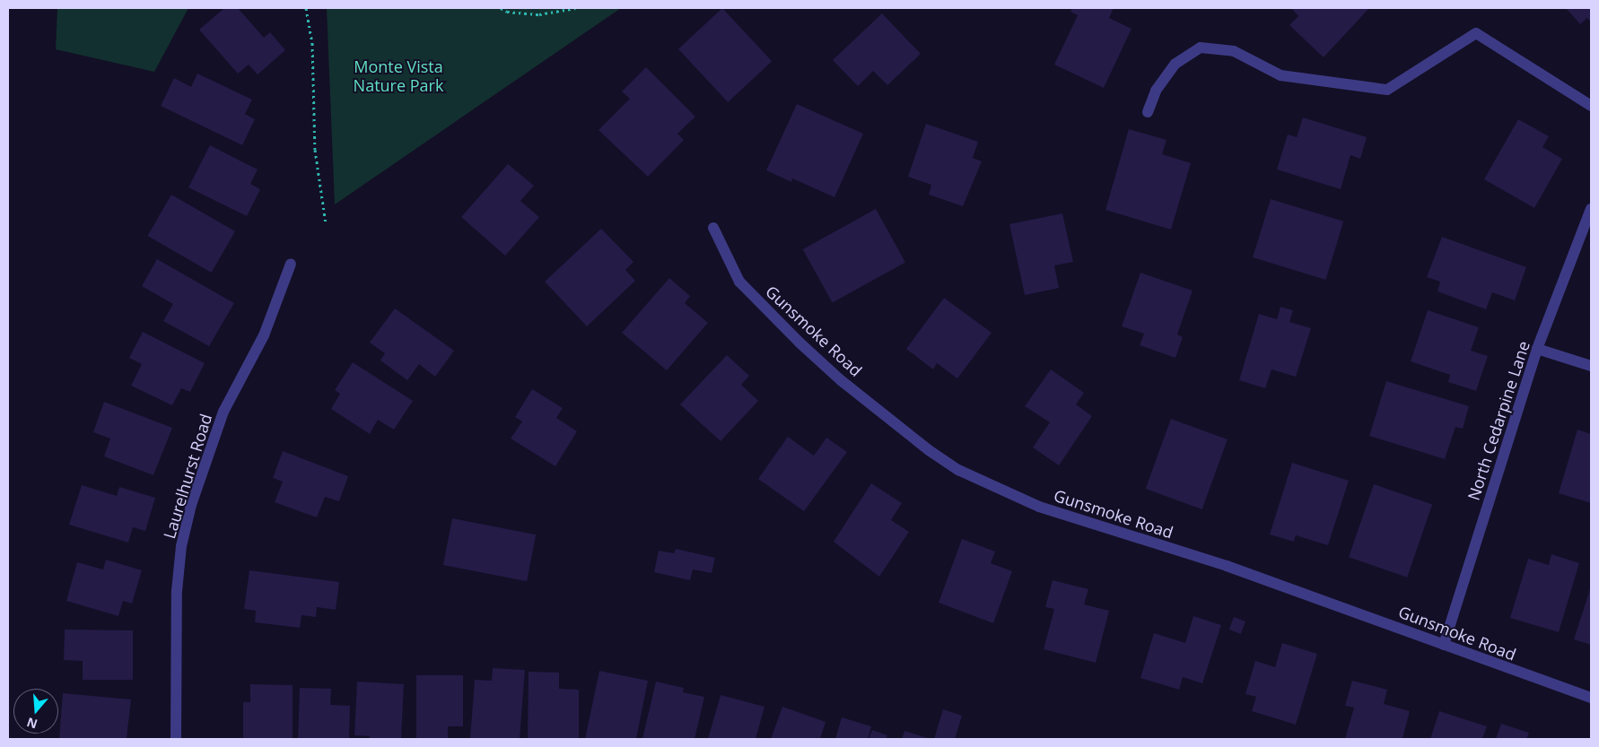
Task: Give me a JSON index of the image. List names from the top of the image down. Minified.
{"streets":{"street":["Gunsmoke Road","North Cedarpine Lane","Laurelhurst Road"]},"crossings":[["Gunsmoke Road","North Cedarpine Lane"]],"parks":["Monte Vista Nature Park"],"north":"bottom"}
